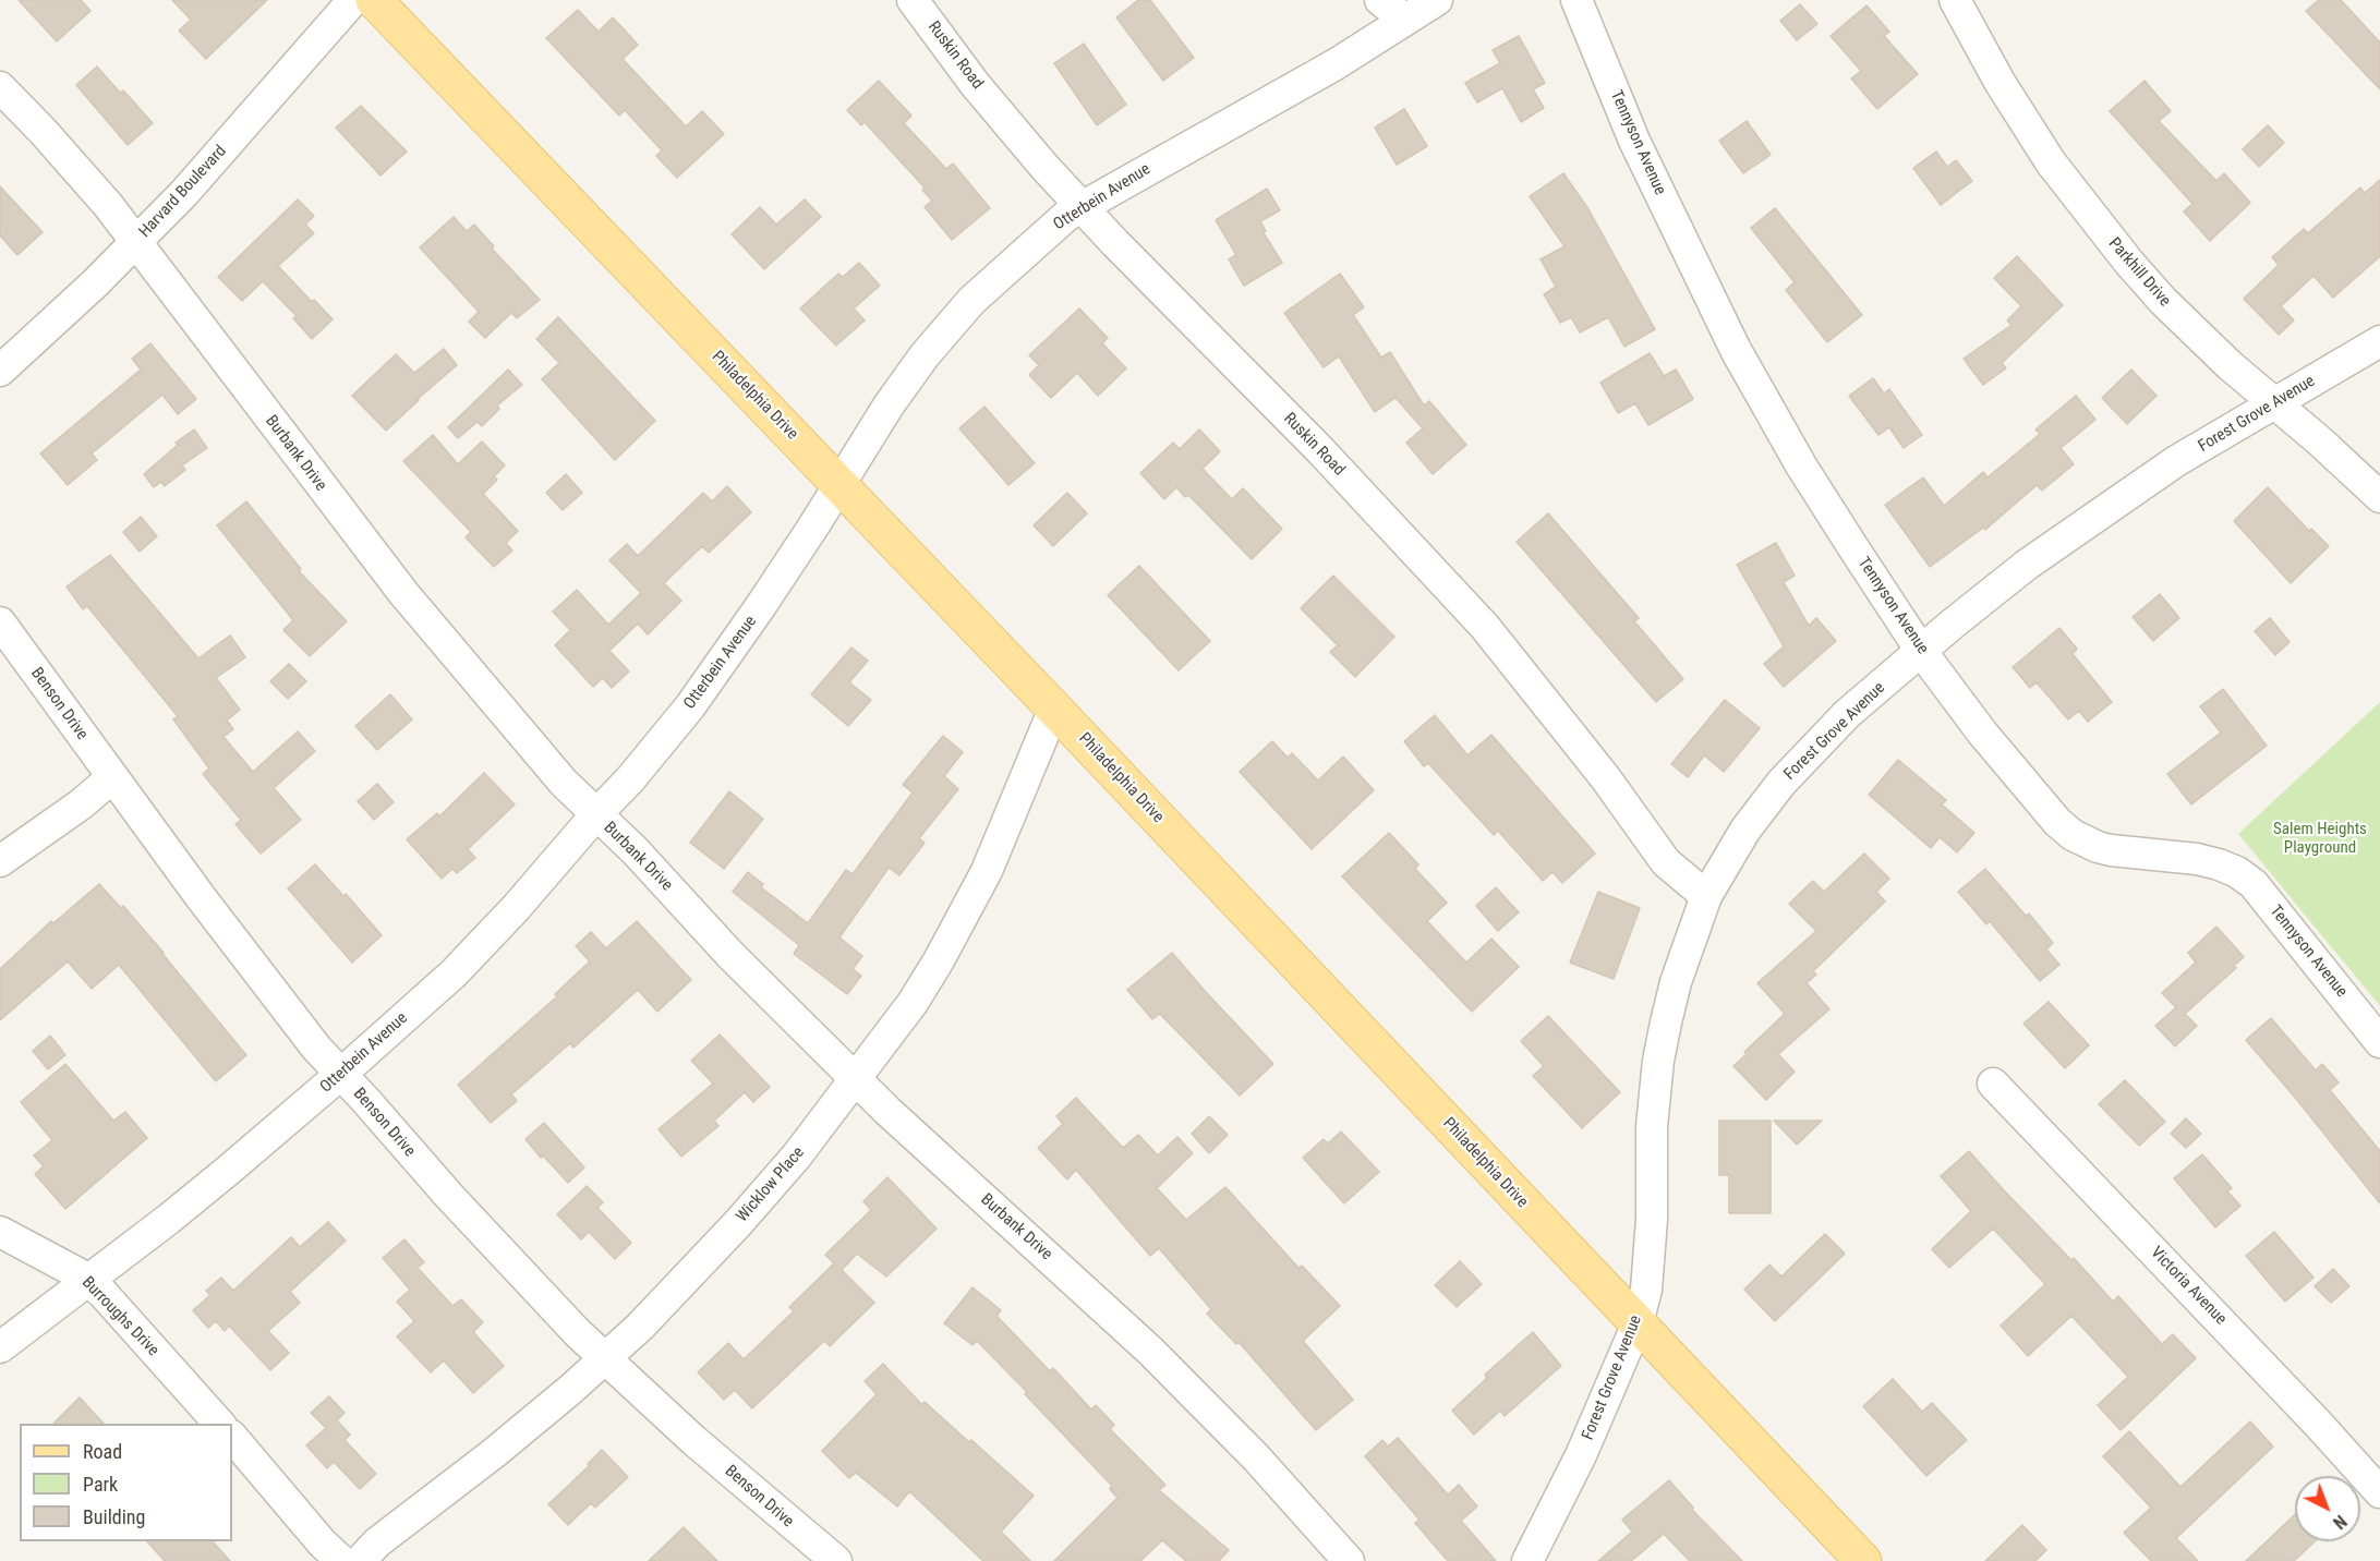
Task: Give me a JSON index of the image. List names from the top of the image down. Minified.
{"streets":{"main road":["Philadelphia Drive"],"street":["Ruskin Road","Tennyson Avenue","Harvard Boulevard","Otterbein Avenue","Parkhill Drive","Forest Grove Avenue","Burbank Drive","Benson Drive","Wicklow Place","Victoria Avenue","Burroughs Drive"]},"crossings":[["Ruskin Road","Otterbein Avenue"],["Ruskin Road","Forest Grove Avenue"],["Tennyson Avenue","Forest Grove Avenue"],["Harvard Boulevard","Burbank Drive"],["Otterbein Avenue","Philadelphia Drive"],["Otterbein Avenue","Burbank Drive"],["Otterbein Avenue","Benson Drive"],["Otterbein Avenue","Burroughs Drive"],["Parkhill Drive","Forest Grove Avenue"],["Philadelphia Drive","Forest Grove Avenue"],["Philadelphia Drive","Wicklow Place"],["Burbank Drive","Wicklow Place"],["Benson Drive","Wicklow Place"]],"parks":["Salem Heights Playground"],"legend":["Road","Park","Building"],"north":"bottom right"}
